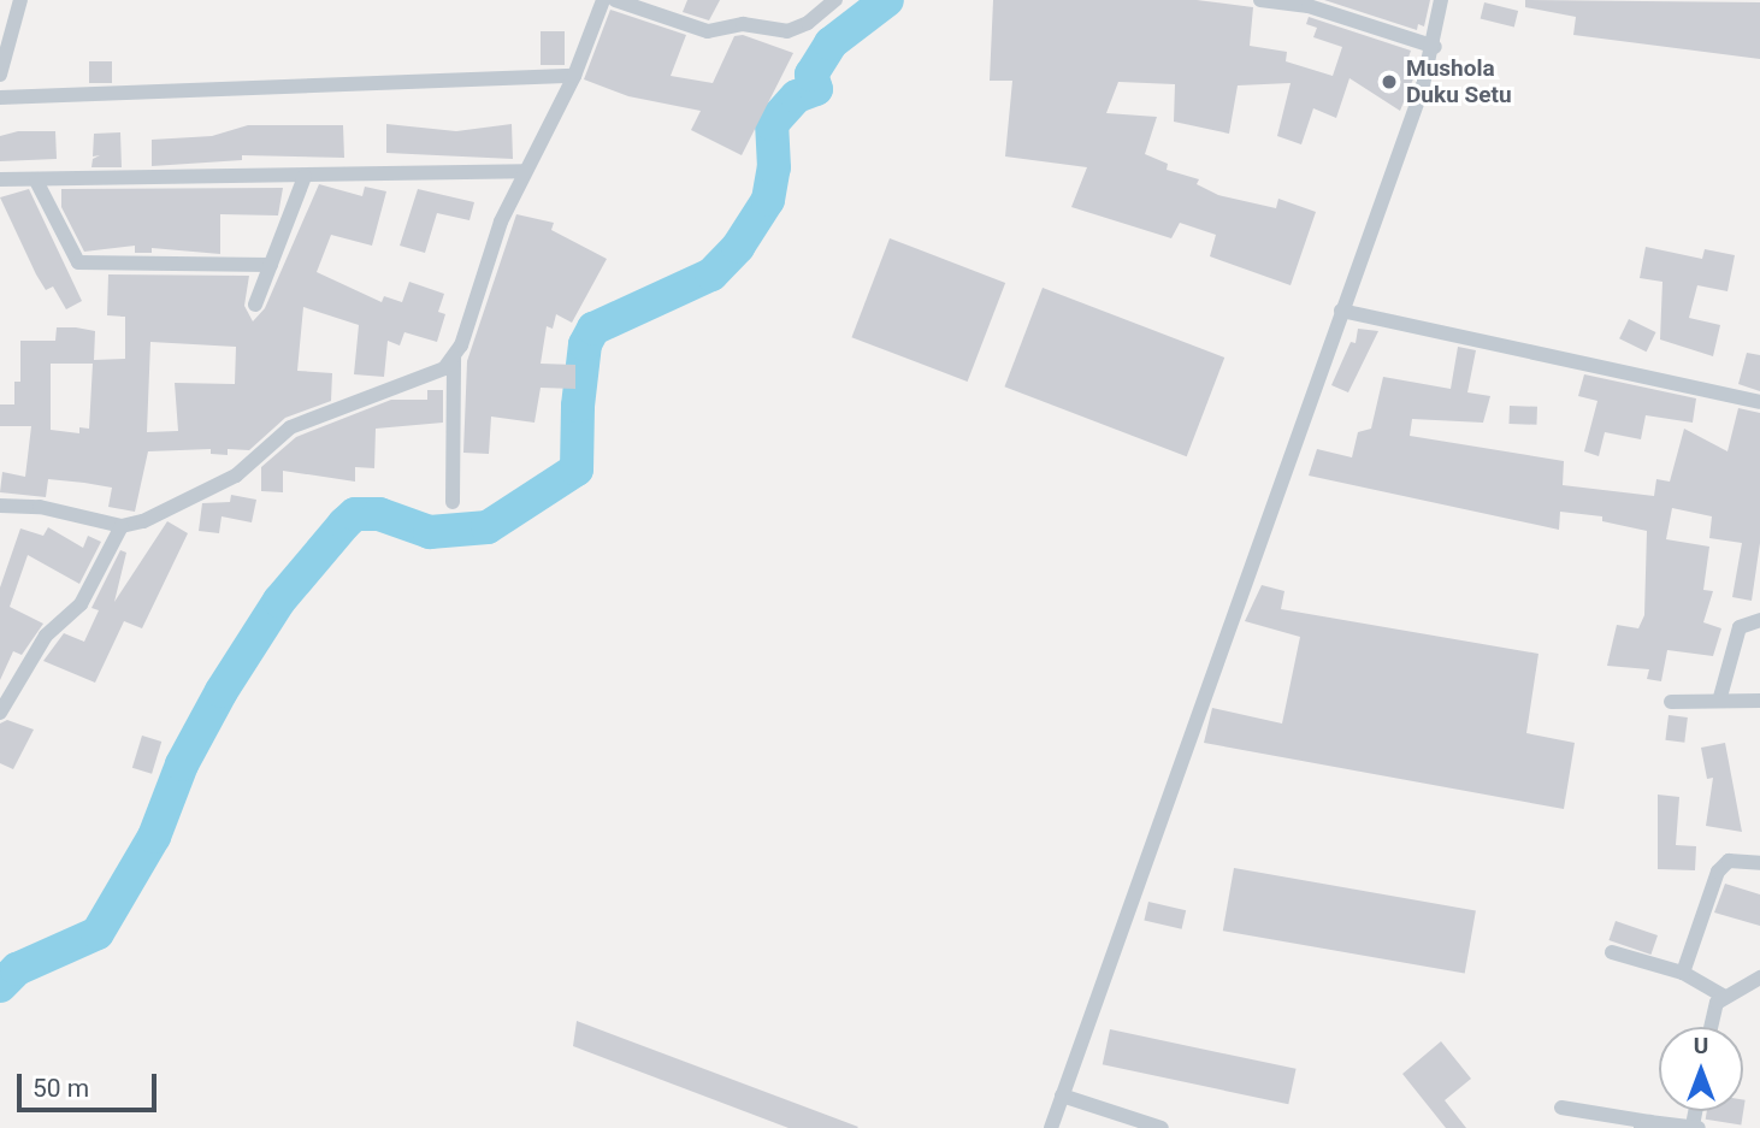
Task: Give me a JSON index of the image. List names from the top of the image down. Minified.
{"places":["Mushola Duku Setu"],"scale_bar":"50 m","north":"top"}
